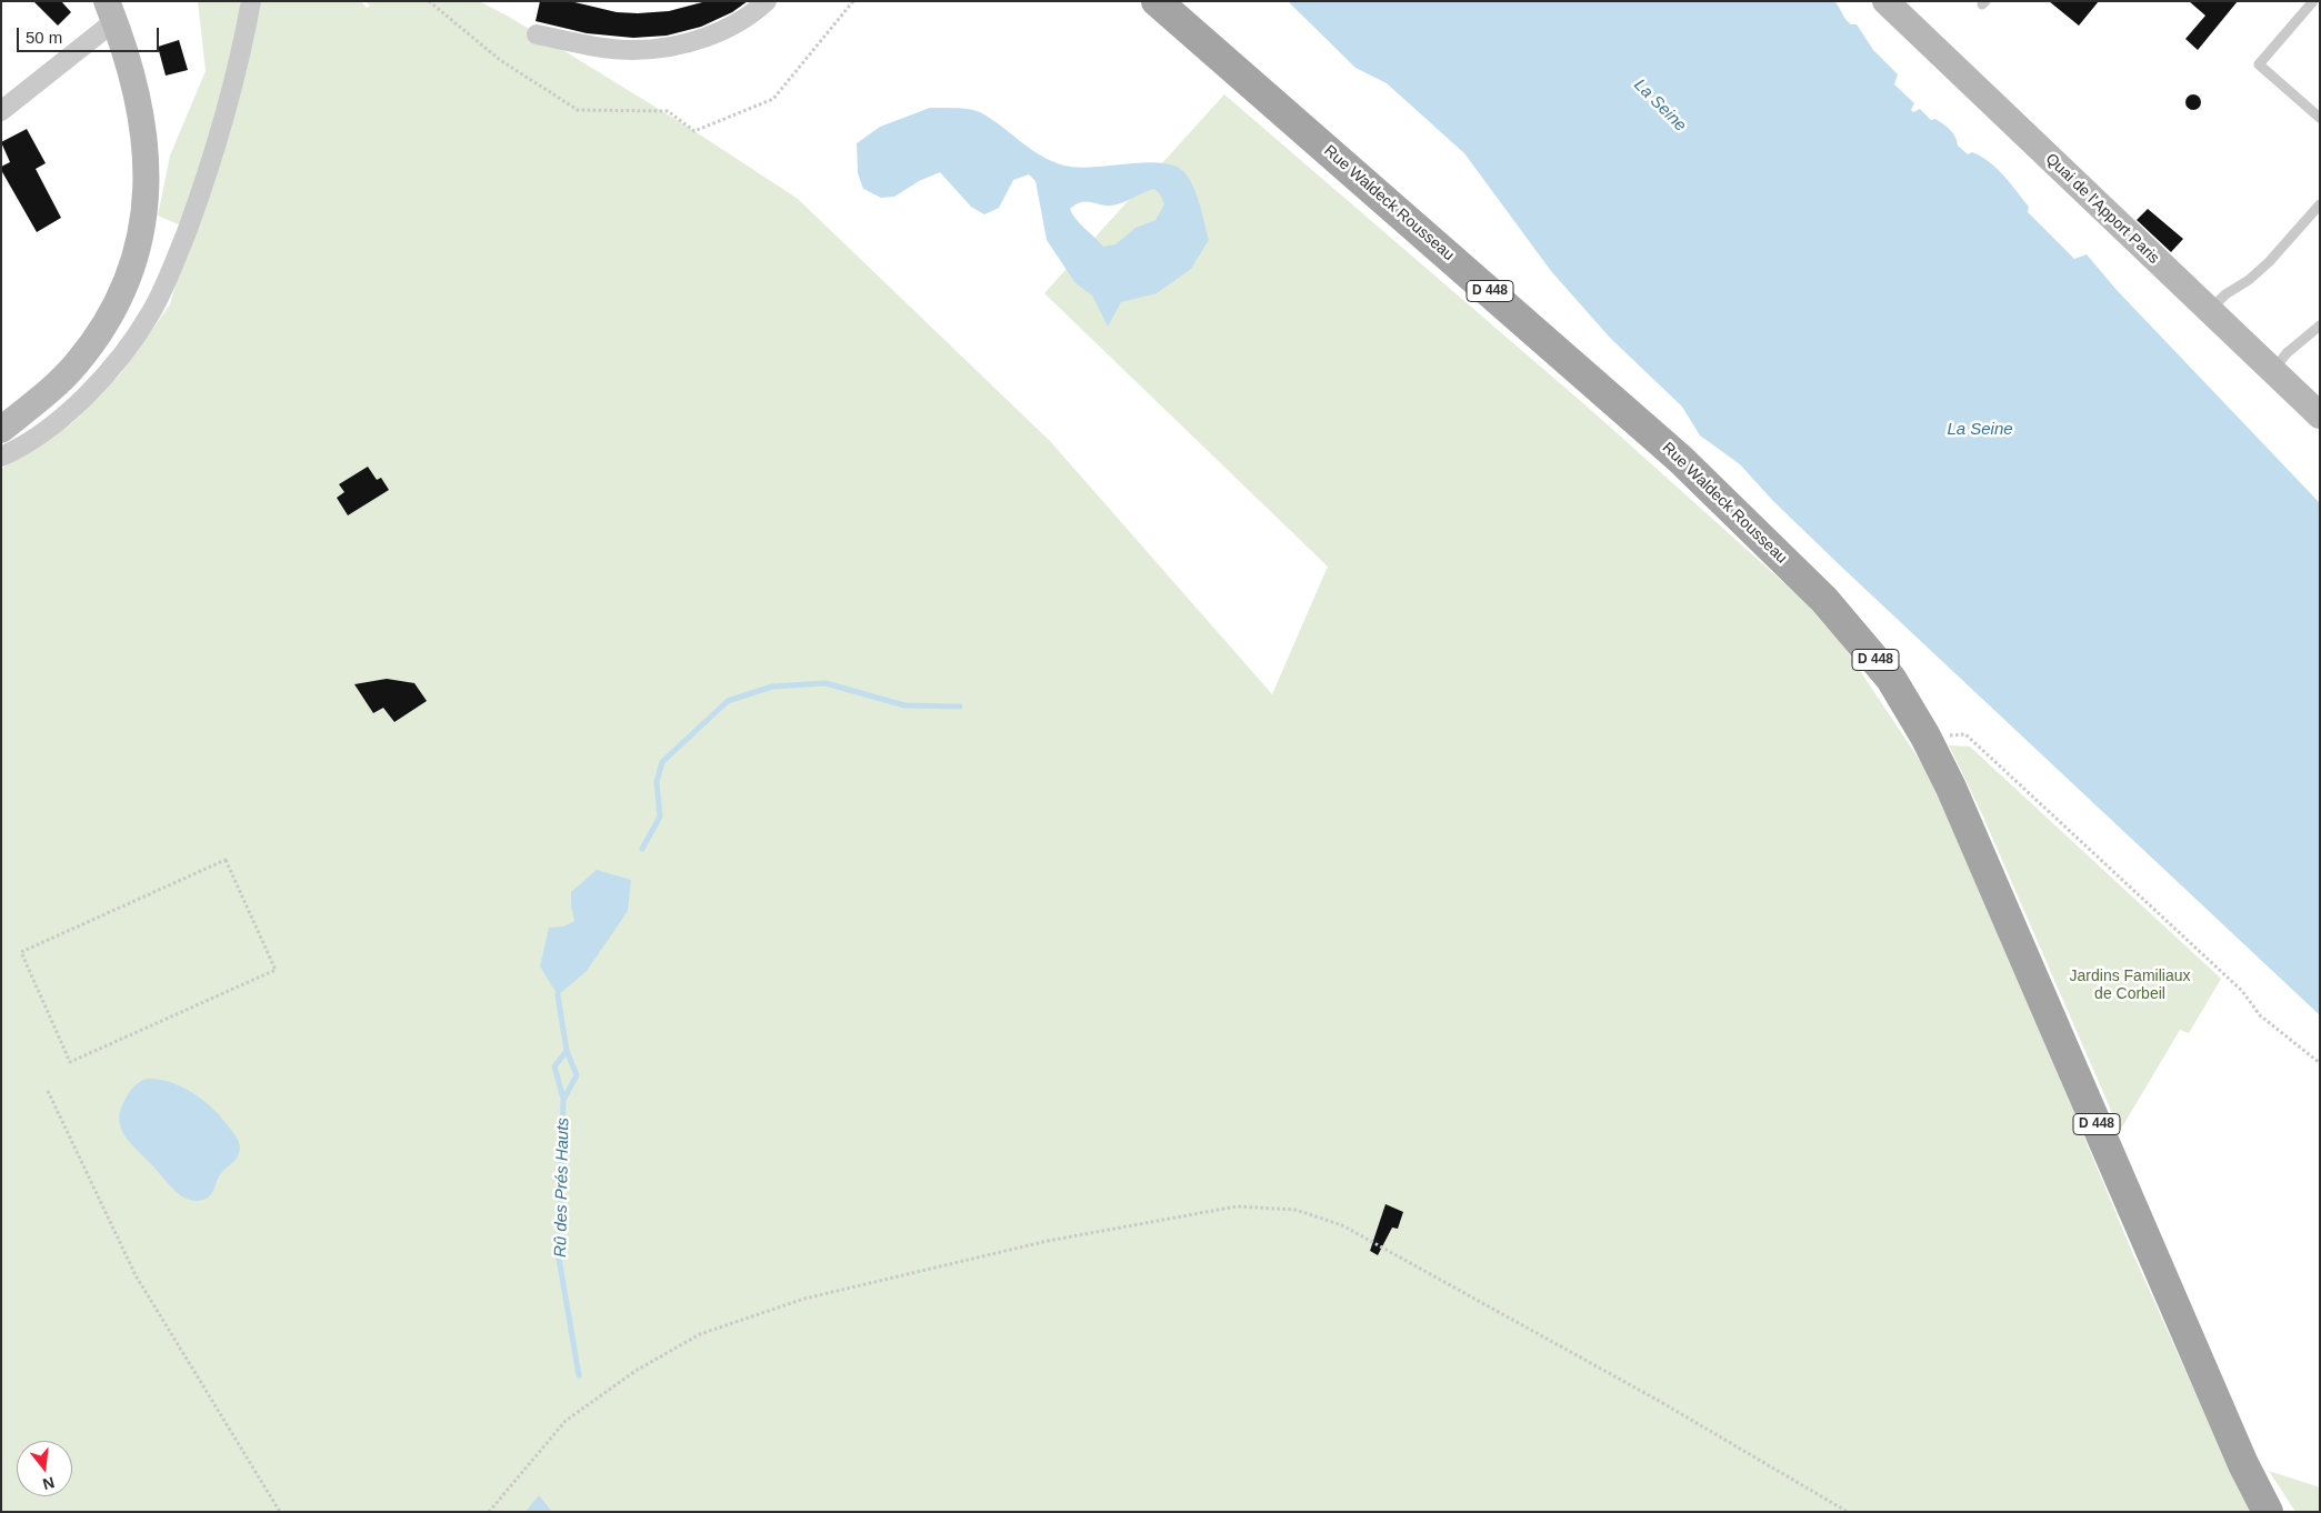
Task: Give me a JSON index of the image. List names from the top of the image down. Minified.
{"streets":{"main road":["Rue Waldeck Rousseau","Quai de l'Apport Paris","D 448"]},"crossings":[["Rue Waldeck Rousseau","D 448"]],"water":["La Seine","Rû des Prés Hauts"],"parks":["Jardins Familiaux de Corbeil"],"scale_bar":"50 m","north":"bottom"}
